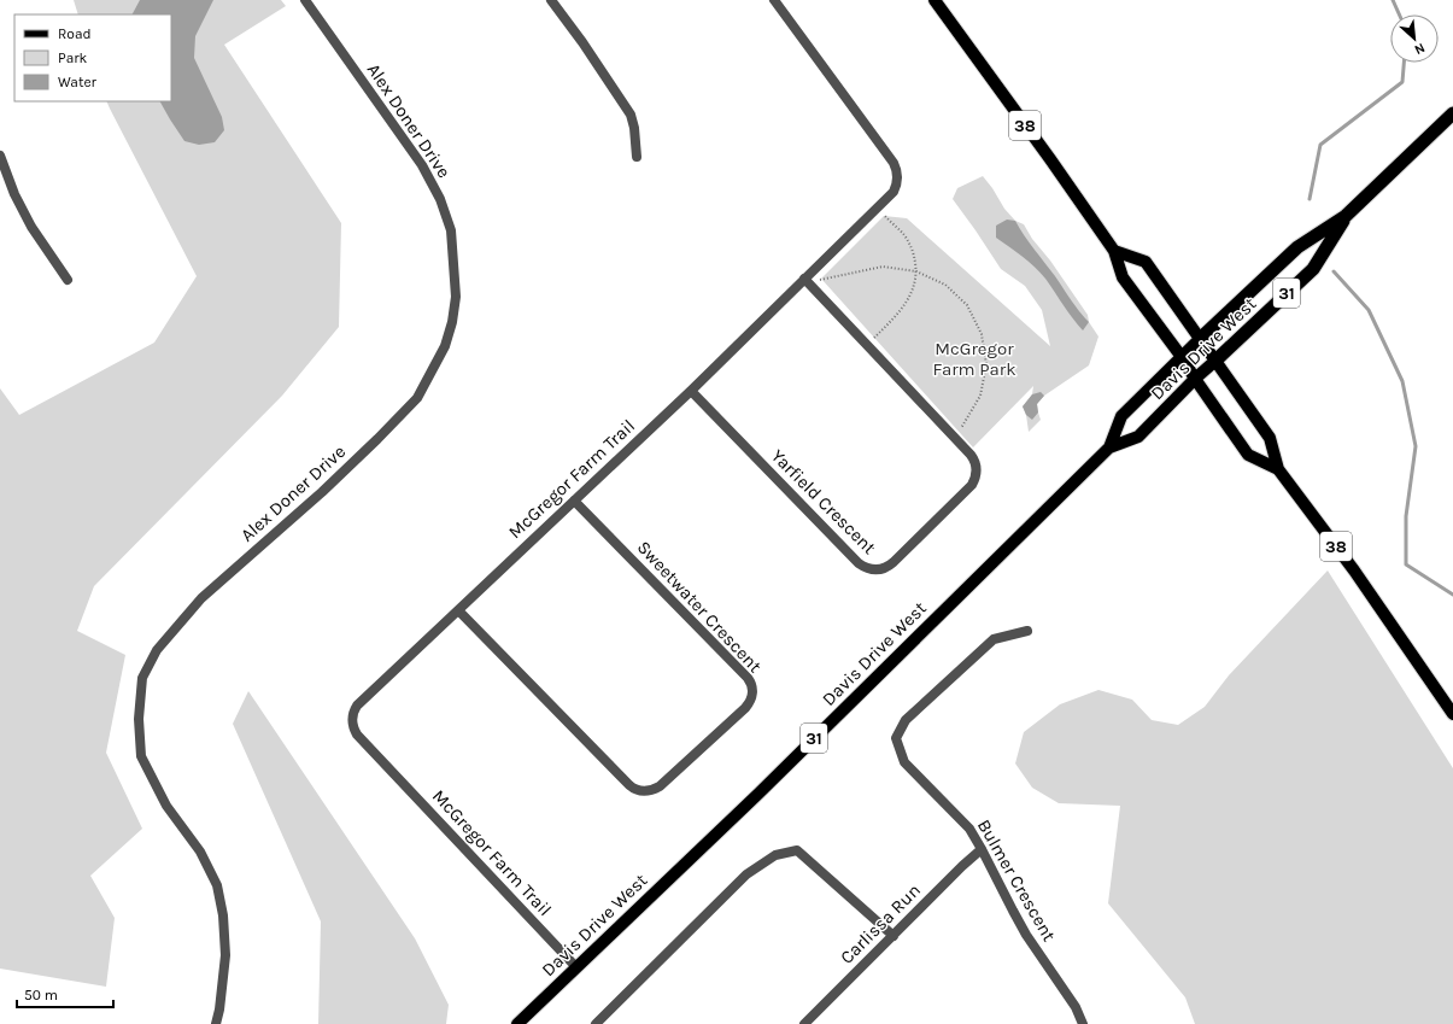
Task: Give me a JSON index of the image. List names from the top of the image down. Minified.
{"streets":{"highway":["31","Davis Drive West"],"main road":["38"],"street":["Alex Doner Drive","McGregor Farm Trail","Yarfield Crescent","Sweetwater Crescent","Bulmer Crescent","Carlissa Run"]},"crossings":[["38","Davis Drive West"],["Davis Drive West","McGregor Farm Trail"],["McGregor Farm Trail","Yarfield Crescent"],["McGregor Farm Trail","Sweetwater Crescent"],["Bulmer Crescent","Carlissa Run"]],"parks":["McGregor Farm Park"],"legend":["Road","Park","Water"],"scale_bar":"50 m","north":"bottom right"}
